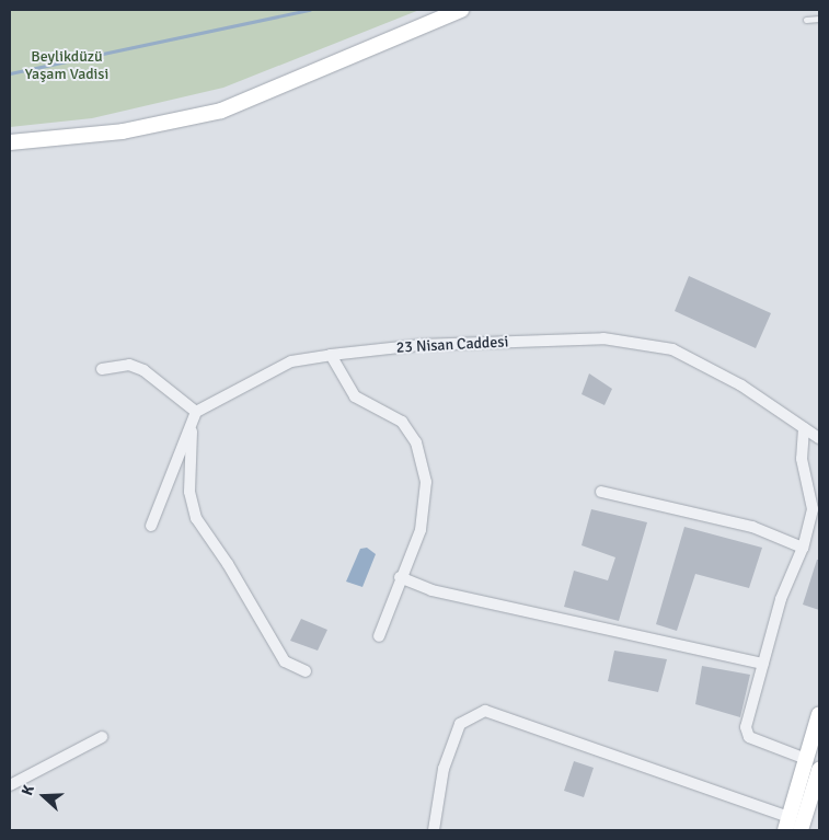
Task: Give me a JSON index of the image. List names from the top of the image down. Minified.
{"streets":{"street":["23 Nisan Caddesi"]},"parks":["Beylikdüzü Yaşam Vadisi"],"north":"left"}
